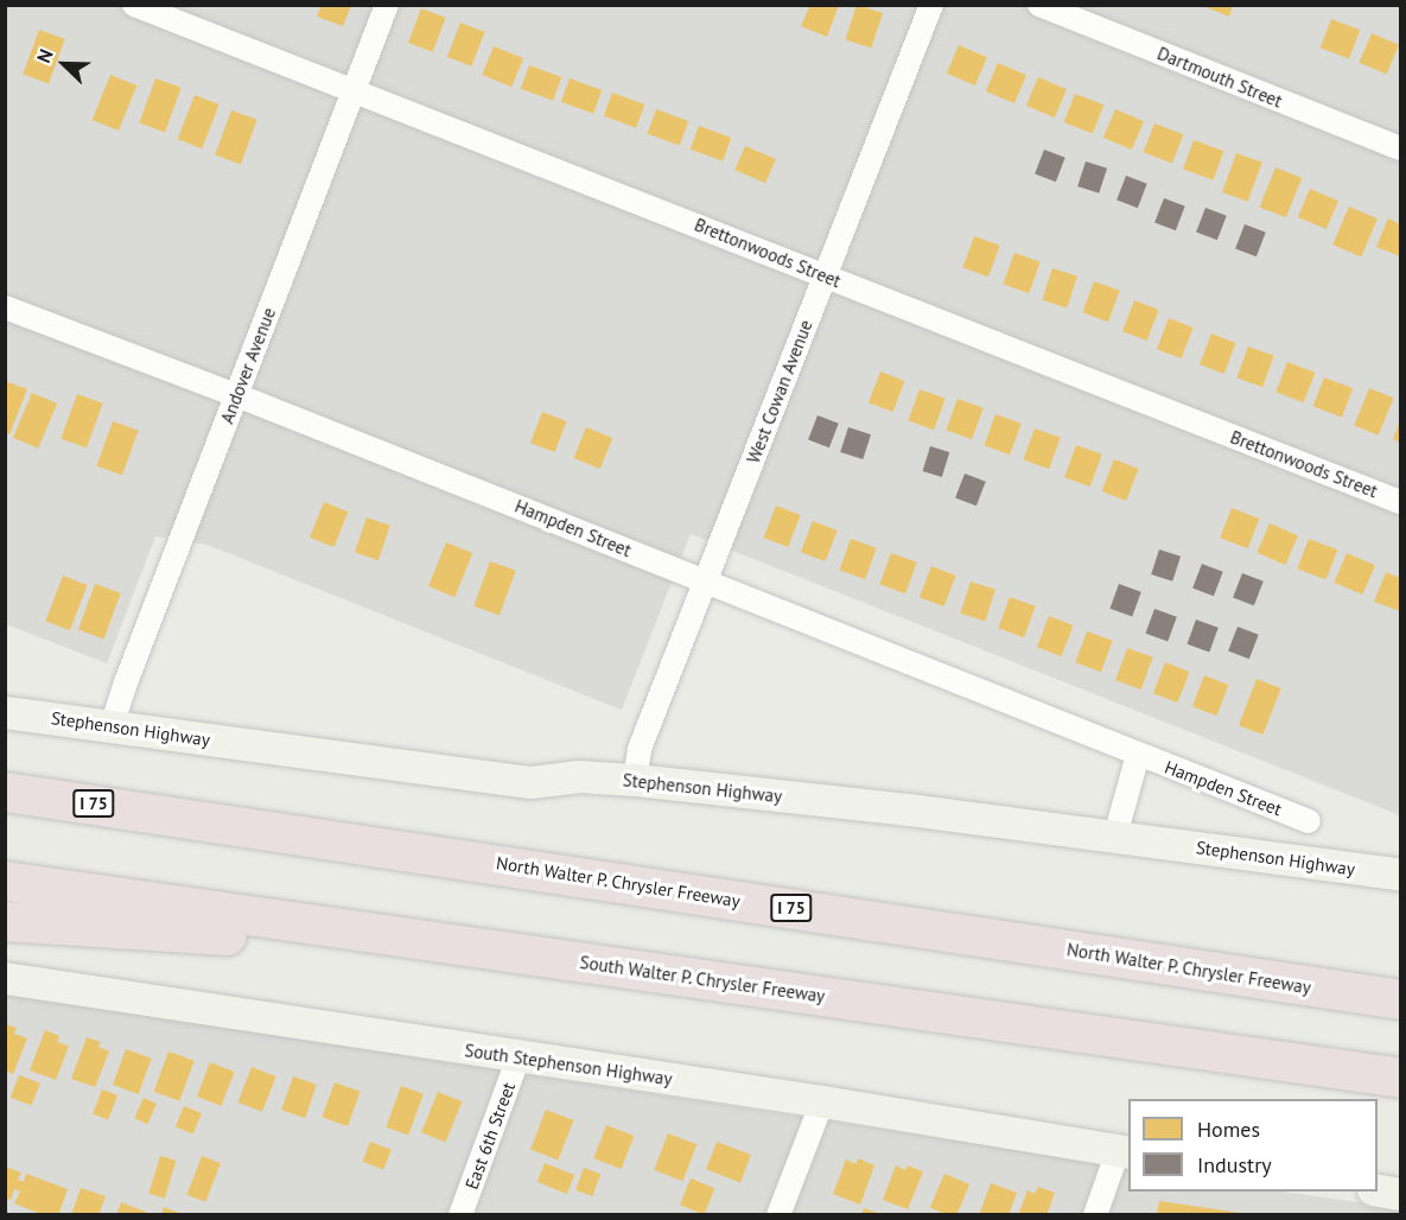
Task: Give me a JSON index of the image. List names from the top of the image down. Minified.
{"streets":{"highway":["I 75","North Walter P. Chrysler Freeway","South Walter P. Chrysler Freeway"],"main road":["Stephenson Highway","South Stephenson Highway"],"street":["Dartmouth Street","Brettonwoods Street","Andover Avenue","West Cowan Avenue","Hampden Street","East 6th Street"]},"crossings":[["Brettonwoods Street","Andover Avenue"],["Brettonwoods Street","West Cowan Avenue"],["Andover Avenue","Hampden Street"],["Andover Avenue","Stephenson Highway"],["West Cowan Avenue","Hampden Street"],["West Cowan Avenue","Stephenson Highway"],["South Stephenson Highway","East 6th Street"]],"legend":["Homes","Industry"],"north":"top left"}
